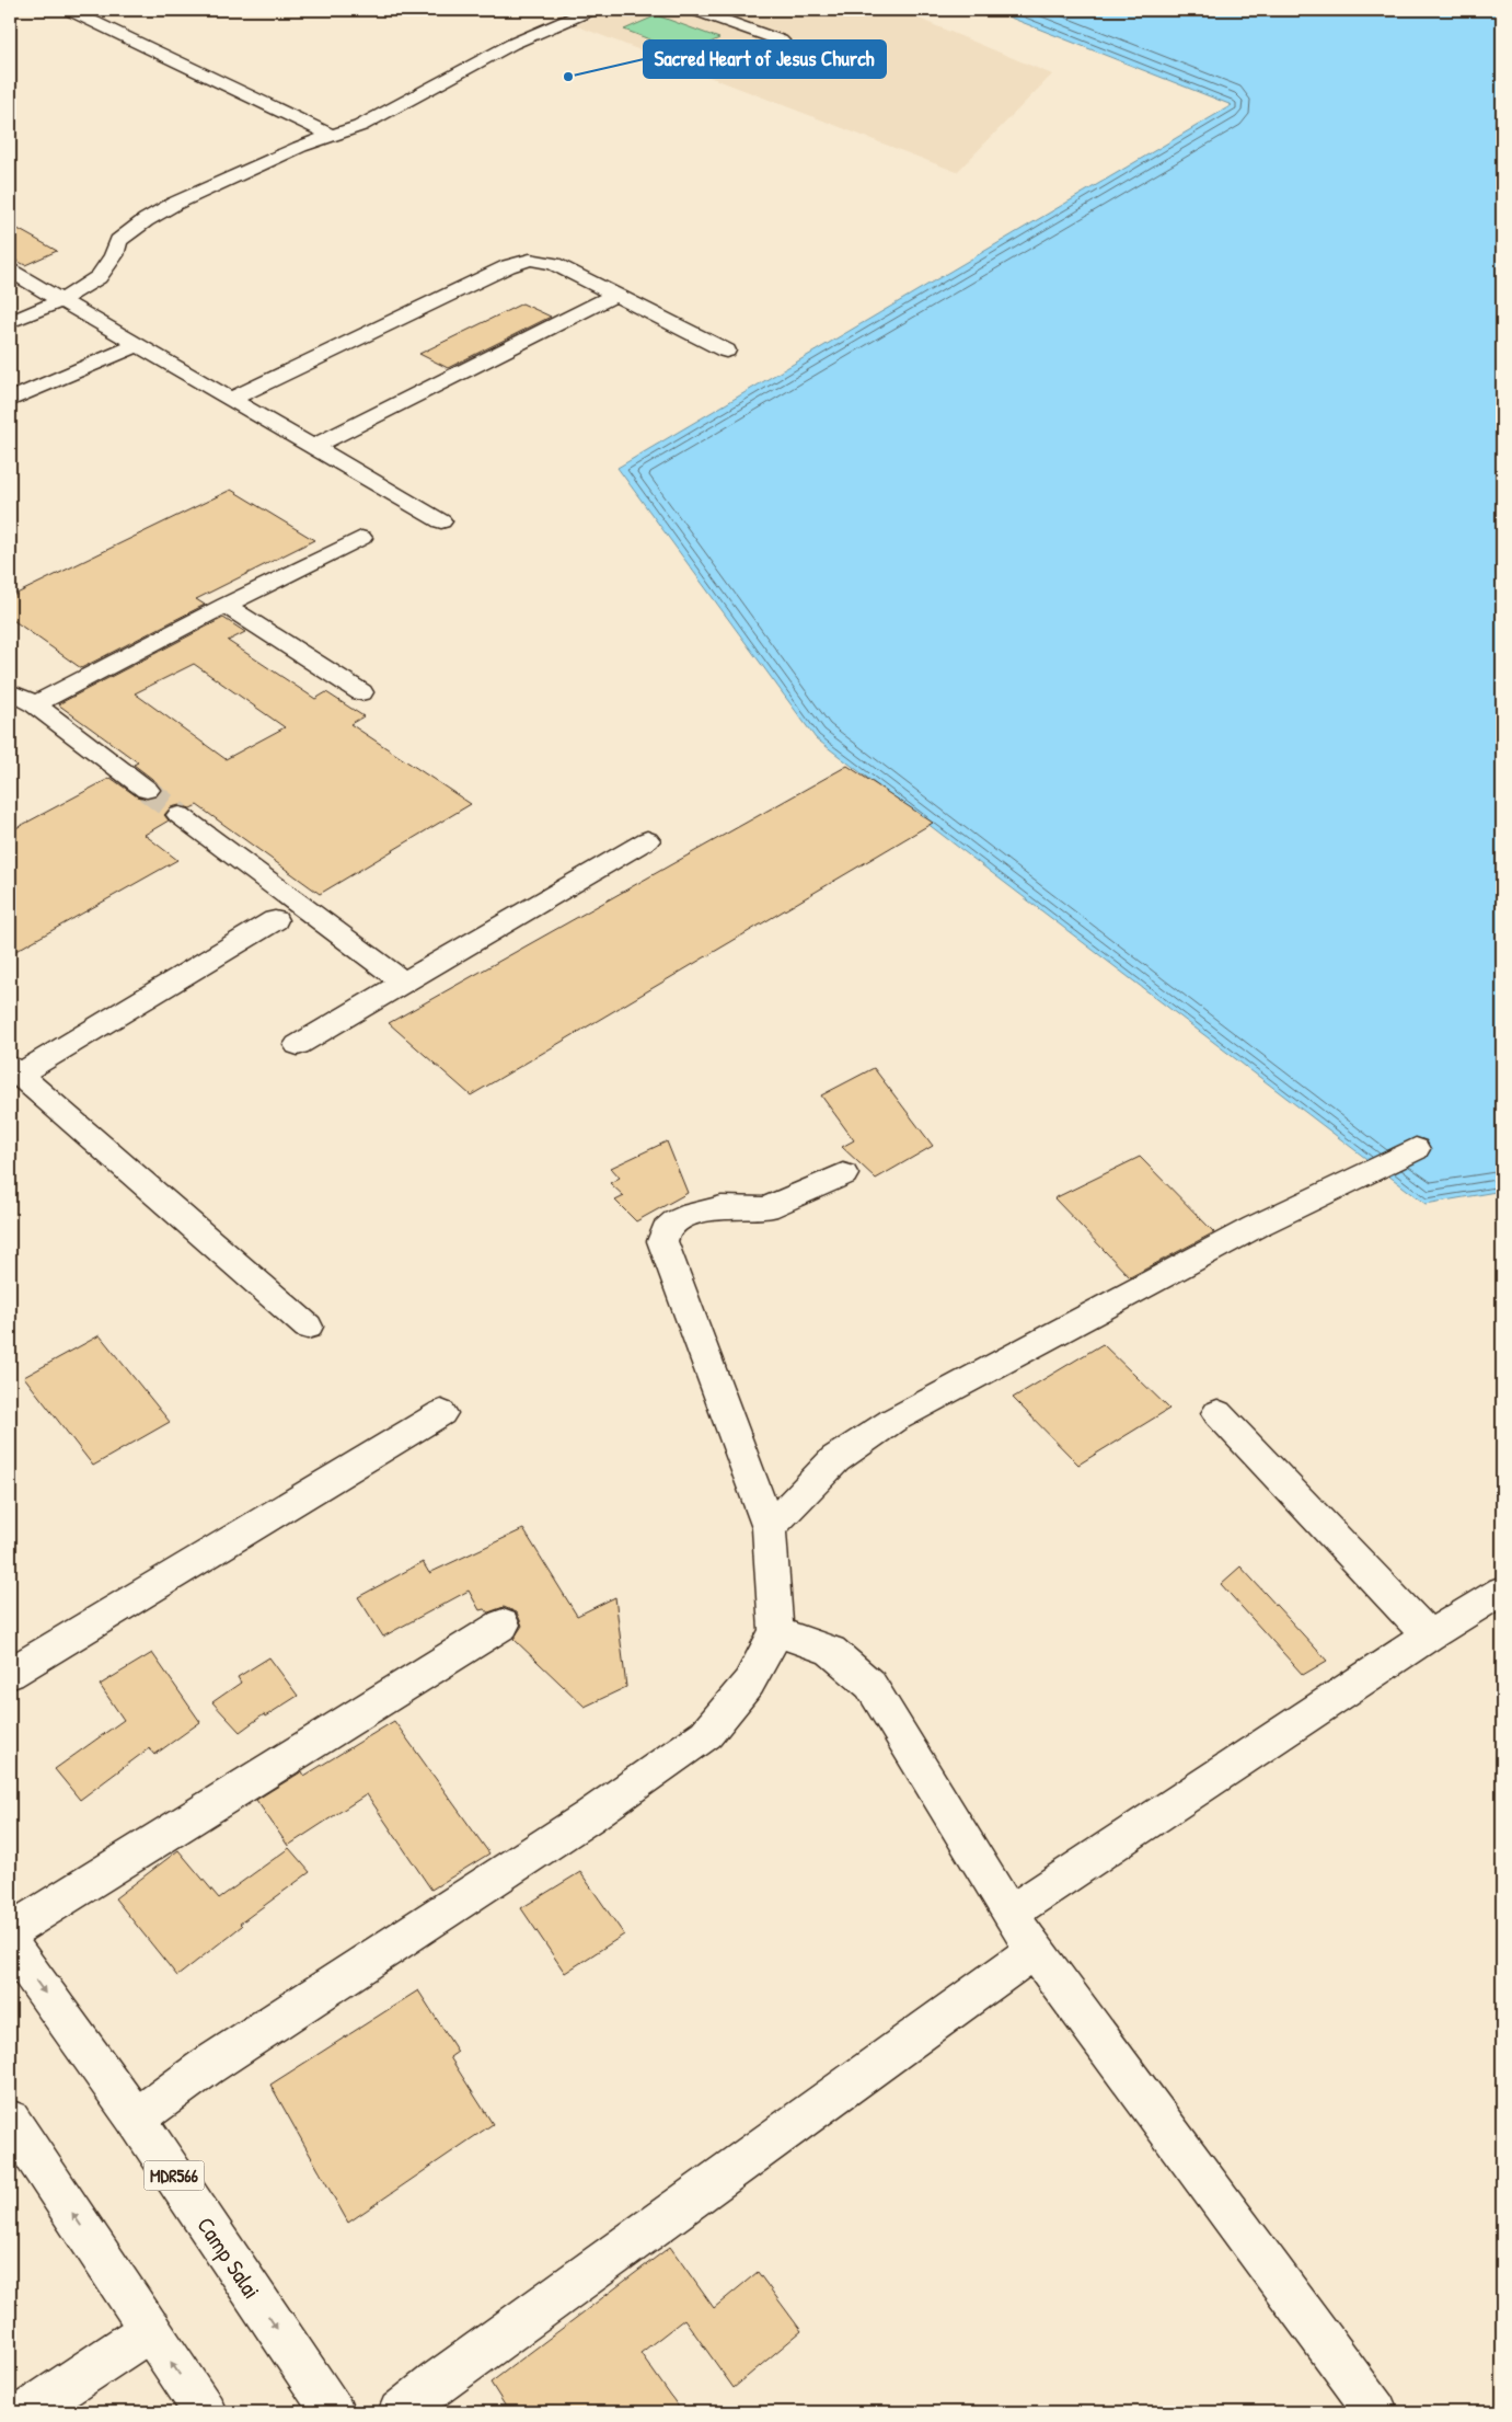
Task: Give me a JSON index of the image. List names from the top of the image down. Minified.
{"streets":{"street":["MDR566","Camp Salai"]},"places":["Sacred Heart of Jesus Church"]}
